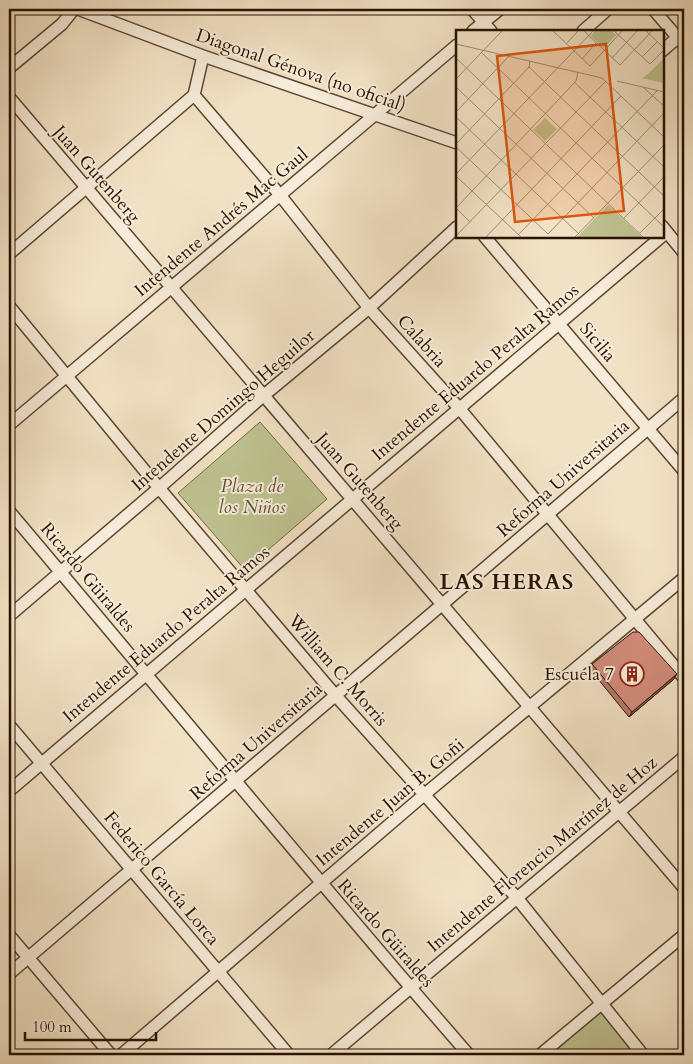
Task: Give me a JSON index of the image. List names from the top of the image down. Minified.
{"streets":{"street":["Diagonal Génova (no oficial)","Juan Gutenberg","Intendente Andrés Mac Gaul","Calabria","Sicilia","Intendente Eduardo Peralta Ramos","Intendente Domingo Heguilor","Reforma Universitaria","Ricardo Güiraldes","William C. Morris","Intendente Juan B. Goñi","Intendente Florencio Martínez de Hoz","Federico García Lorca"]},"crossings":[["Diagonal Génova (no oficial)","Intendente Andrés Mac Gaul"],["Juan Gutenberg","Intendente Andrés Mac Gaul"],["Juan Gutenberg","Intendente Eduardo Peralta Ramos"],["Juan Gutenberg","Intendente Domingo Heguilor"],["Juan Gutenberg","Reforma Universitaria"],["Juan Gutenberg","Intendente Juan B. Goñi"],["Juan Gutenberg","Intendente Florencio Martínez de Hoz"],["Intendente Andrés Mac Gaul","Calabria"],["Intendente Andrés Mac Gaul","William C. Morris"],["Calabria","Intendente Eduardo Peralta Ramos"],["Calabria","Intendente Domingo Heguilor"],["Calabria","Reforma Universitaria"],["Calabria","Intendente Juan B. Goñi"],["Sicilia","Intendente Eduardo Peralta Ramos"],["Sicilia","Reforma Universitaria"],["Intendente Eduardo Peralta Ramos","Ricardo Güiraldes"],["Intendente Eduardo Peralta Ramos","William C. Morris"],["Intendente Eduardo Peralta Ramos","Federico García Lorca"],["Intendente Domingo Heguilor","Ricardo Güiraldes"],["Intendente Domingo Heguilor","William C. Morris"],["Reforma Universitaria","Ricardo Güiraldes"],["Reforma Universitaria","William C. Morris"],["Reforma Universitaria","Federico García Lorca"],["Ricardo Güiraldes","Intendente Juan B. Goñi"],["Ricardo Güiraldes","Intendente Florencio Martínez de Hoz"],["William C. Morris","Intendente Juan B. Goñi"],["William C. Morris","Intendente Florencio Martínez de Hoz"],["Intendente Juan B. Goñi","Federico García Lorca"]],"districts":["LAS HERAS"],"parks":["Plaza de los Niños"],"places":{"building":["Escuela 7"]},"scale_bar":"100 m"}
